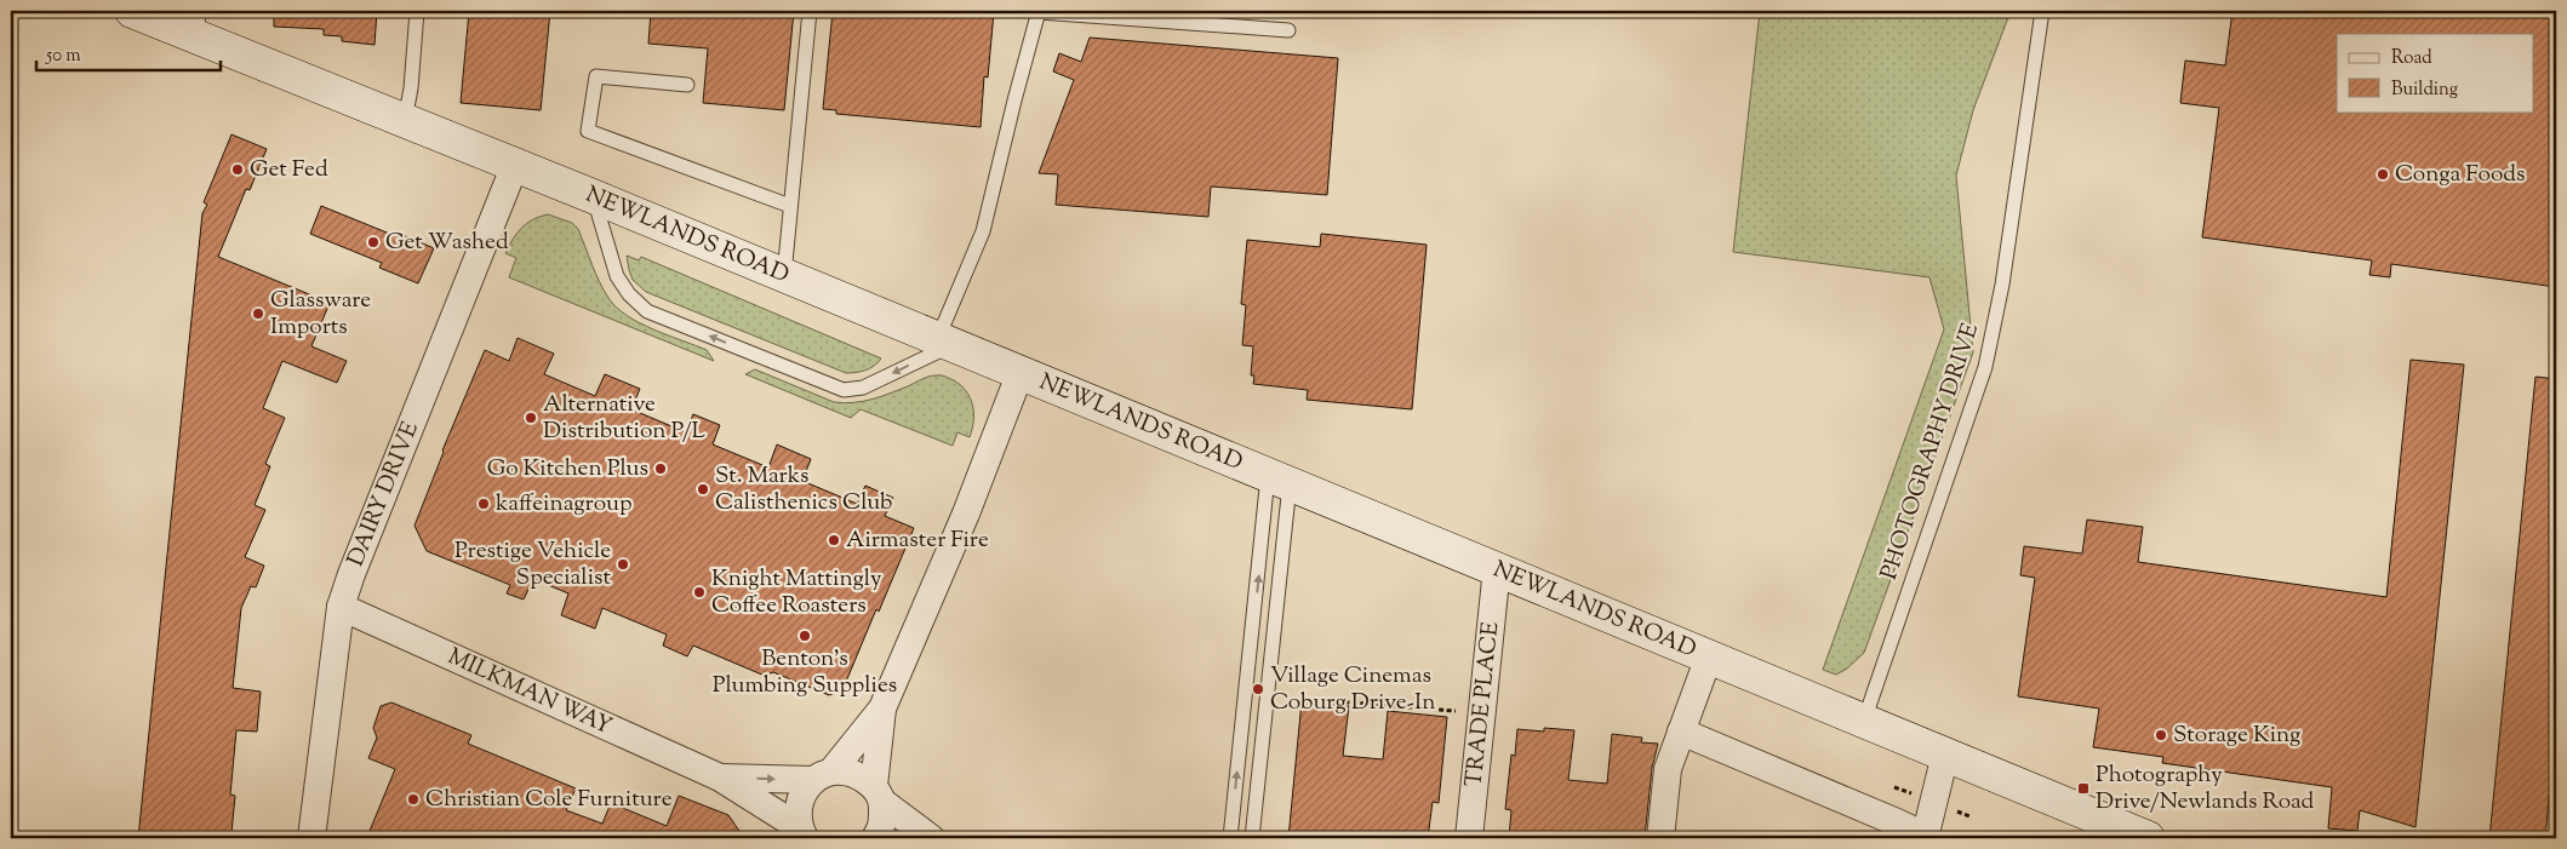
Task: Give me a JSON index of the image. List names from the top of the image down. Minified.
{"streets":{"street":["NEWLANDS ROAD","DAIRY DRIVE","MILKMAN WAY","TRADE PLACE"],"lane":["PHOTOGRAPHY DRIVE"]},"crossings":[["NEWLANDS ROAD","PHOTOGRAPHY DRIVE"],["NEWLANDS ROAD","DAIRY DRIVE"],["NEWLANDS ROAD","TRADE PLACE"],["DAIRY DRIVE","MILKMAN WAY"]],"places":{"other":["Get Fed","Conga Foods","Get Washed","Glassware Imports","Alternative Distribution P/L","Go Kitchen Plus","St. Marks Calisthenics Club","kaffeinagroup","Airmaster Fire","Prestige Vehicle Specialist","Knight Mattingly Coffee Roasters","Benton's Plumbing Supplies","Village Cinemas Coburg Drive-In","Storage King","Christian Cole Furniture"],"transit":["Photography Drive/Newlands Road"]},"legend":["Road","Building"],"scale_bar":"50 m"}
